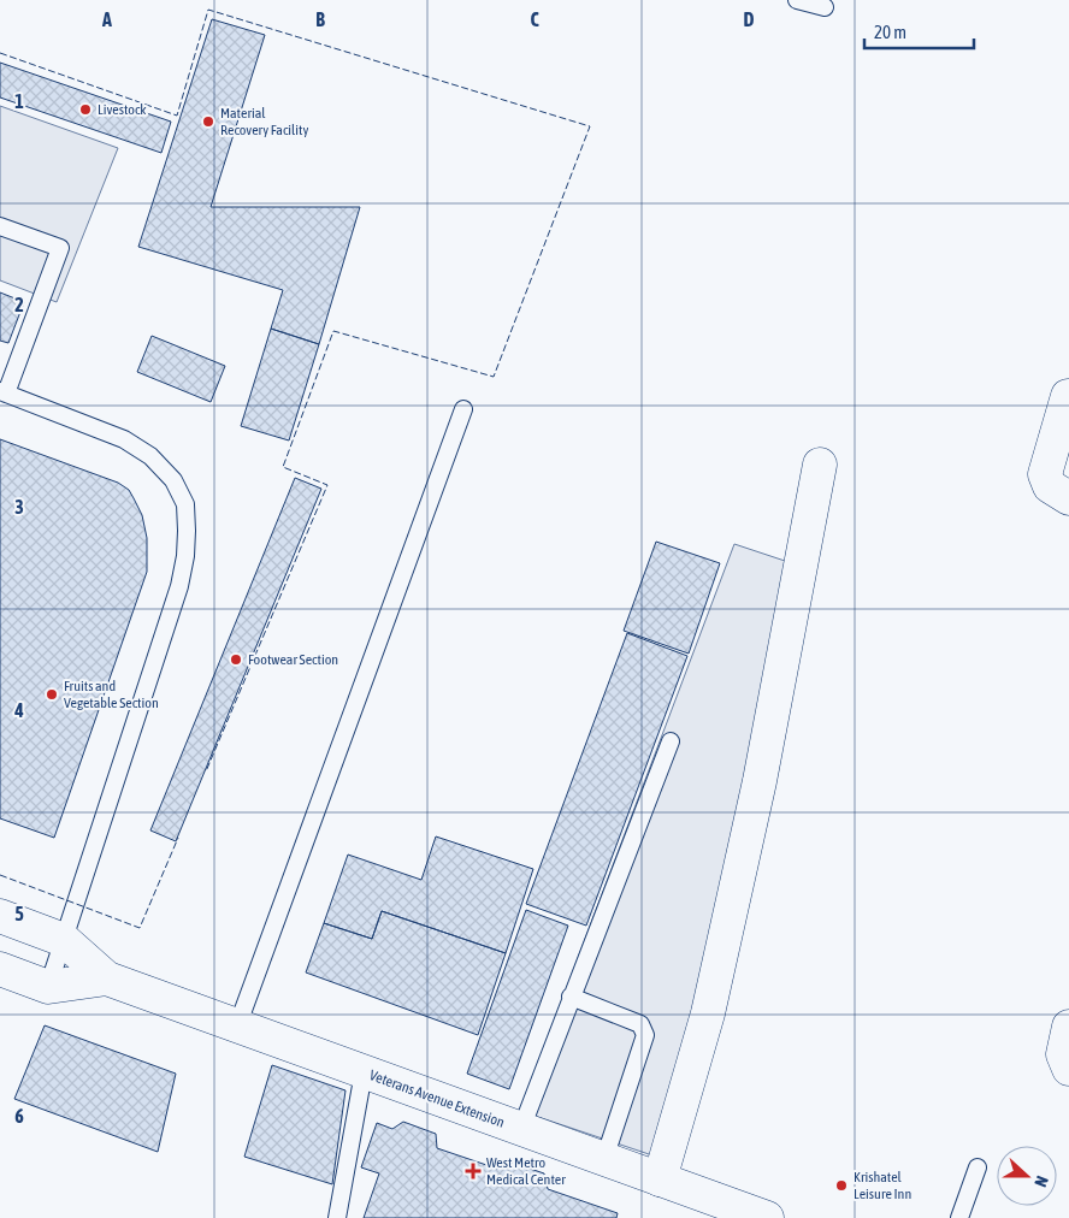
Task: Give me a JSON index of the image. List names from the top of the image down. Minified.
{"streets":{"main road":["Veterans Avenue Extension"]},"places":{"other":["Livestock","Material Recovery Facility","Footwear Section","Fruits and Vegetable Section","Krishatel Leisure Inn"],"health":["West Metro Medical Center"]},"scale_bar":"20 m","north":"right","grid":{"columns":["A","B","C","D"],"rows":["1","2","3","4","5","6"]}}
